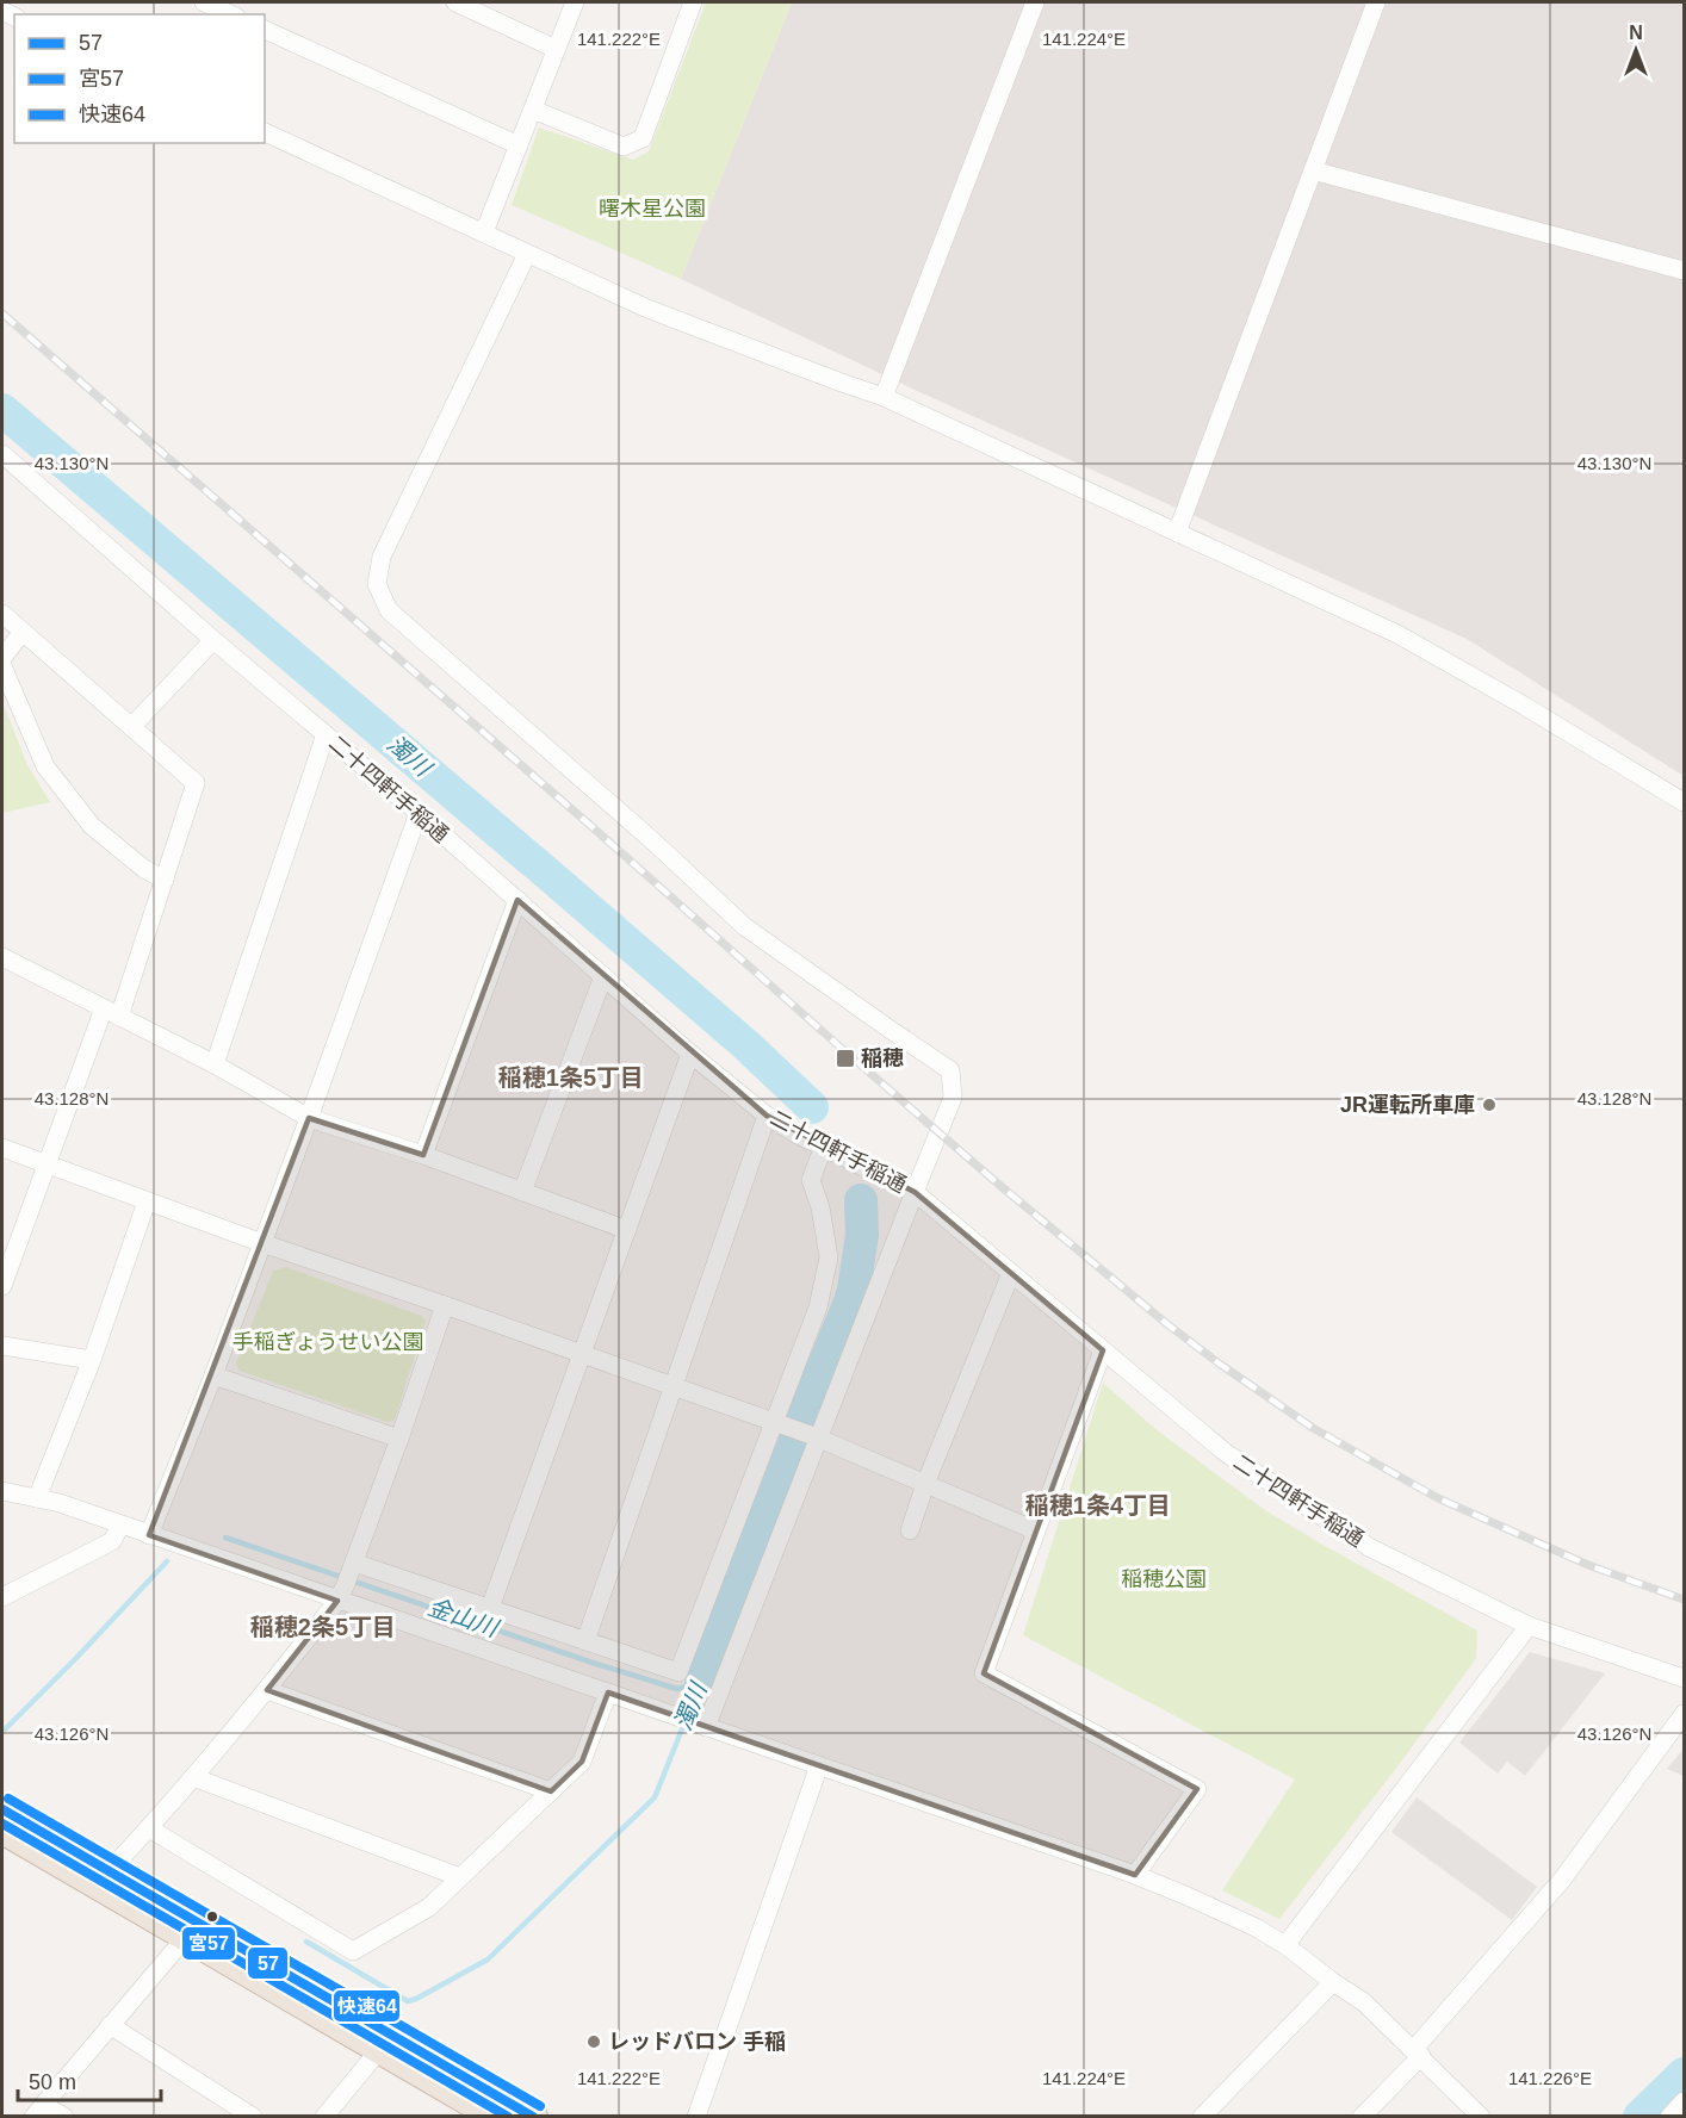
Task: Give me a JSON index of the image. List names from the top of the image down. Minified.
{"streets":{"street":["二十四軒手稲通"]},"districts":["稲穂1条5丁目","稲穂1条4丁目","稲穂2条5丁目"],"water":["濁川","金山川"],"parks":["曙木星公園","手稲ぎょうせい公園","稲穂公園"],"places":{"transit":["稲穂"],"other":["JR運転所車庫","レッドバロン 手稲"]},"lines":["transit line 快速64","transit line 57","transit line 宮57"],"legend":["57","宮57","快速64"],"scale_bar":"50 m","north":"top","coordinates":["141.222°E","141.224°E","43.130°N","43.128°N","43.126°N","141.226°E"]}
